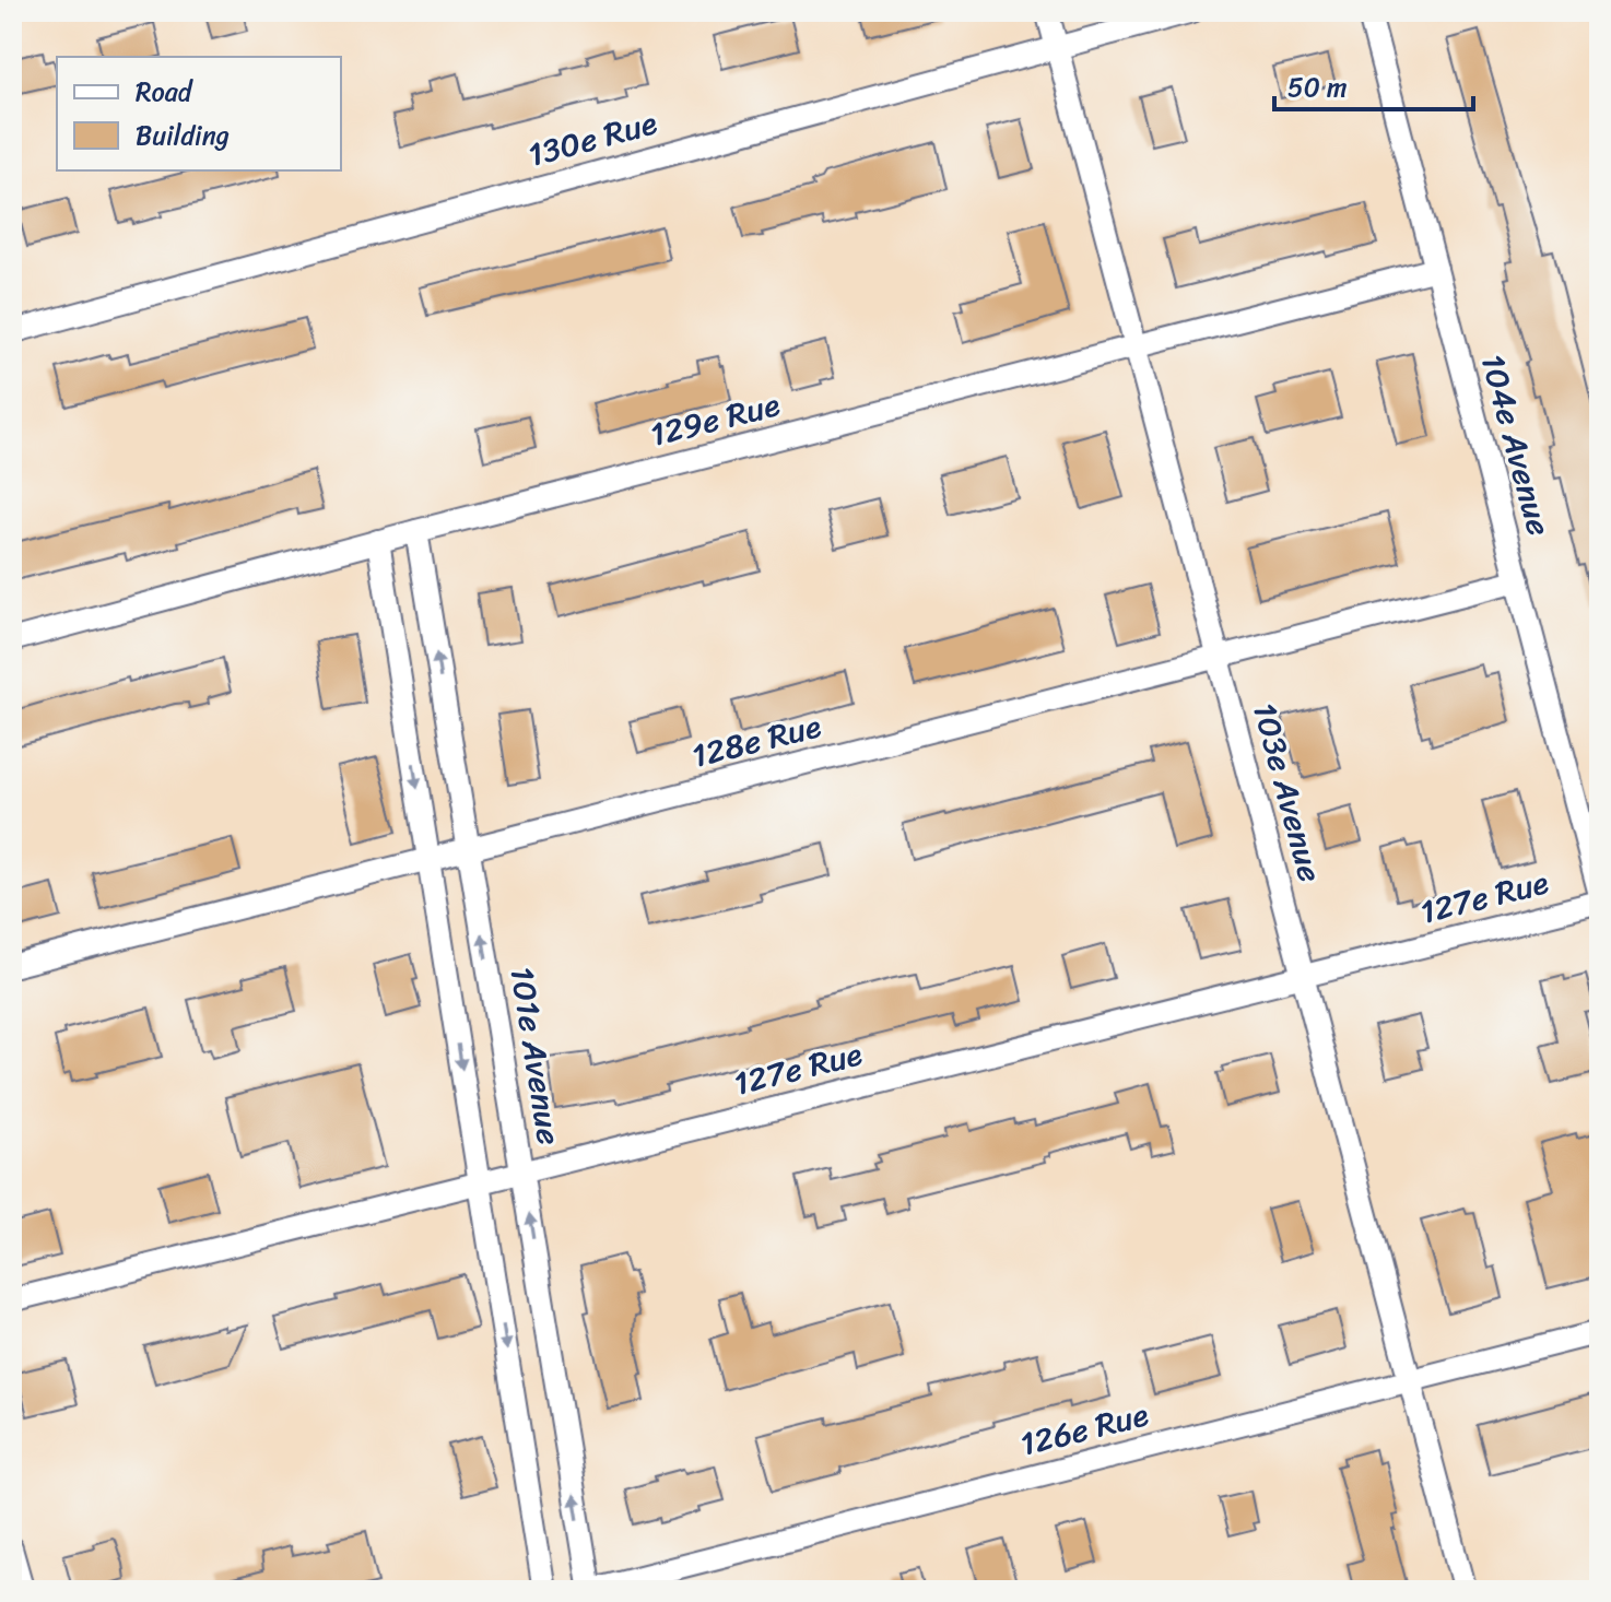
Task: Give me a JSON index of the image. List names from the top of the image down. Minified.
{"streets":{"street":["130e Rue","129e Rue","104e Avenue","128e Rue","103e Avenue","127e Rue","101e Avenue","126e Rue"]},"crossings":[["130e Rue","103e Avenue"],["129e Rue","104e Avenue"],["129e Rue","103e Avenue"],["129e Rue","101e Avenue"],["104e Avenue","128e Rue"],["104e Avenue","127e Rue"],["128e Rue","103e Avenue"],["128e Rue","101e Avenue"],["103e Avenue","127e Rue"],["103e Avenue","126e Rue"],["127e Rue","101e Avenue"],["101e Avenue","126e Rue"]],"legend":["Road","Building"],"scale_bar":"50 m"}
